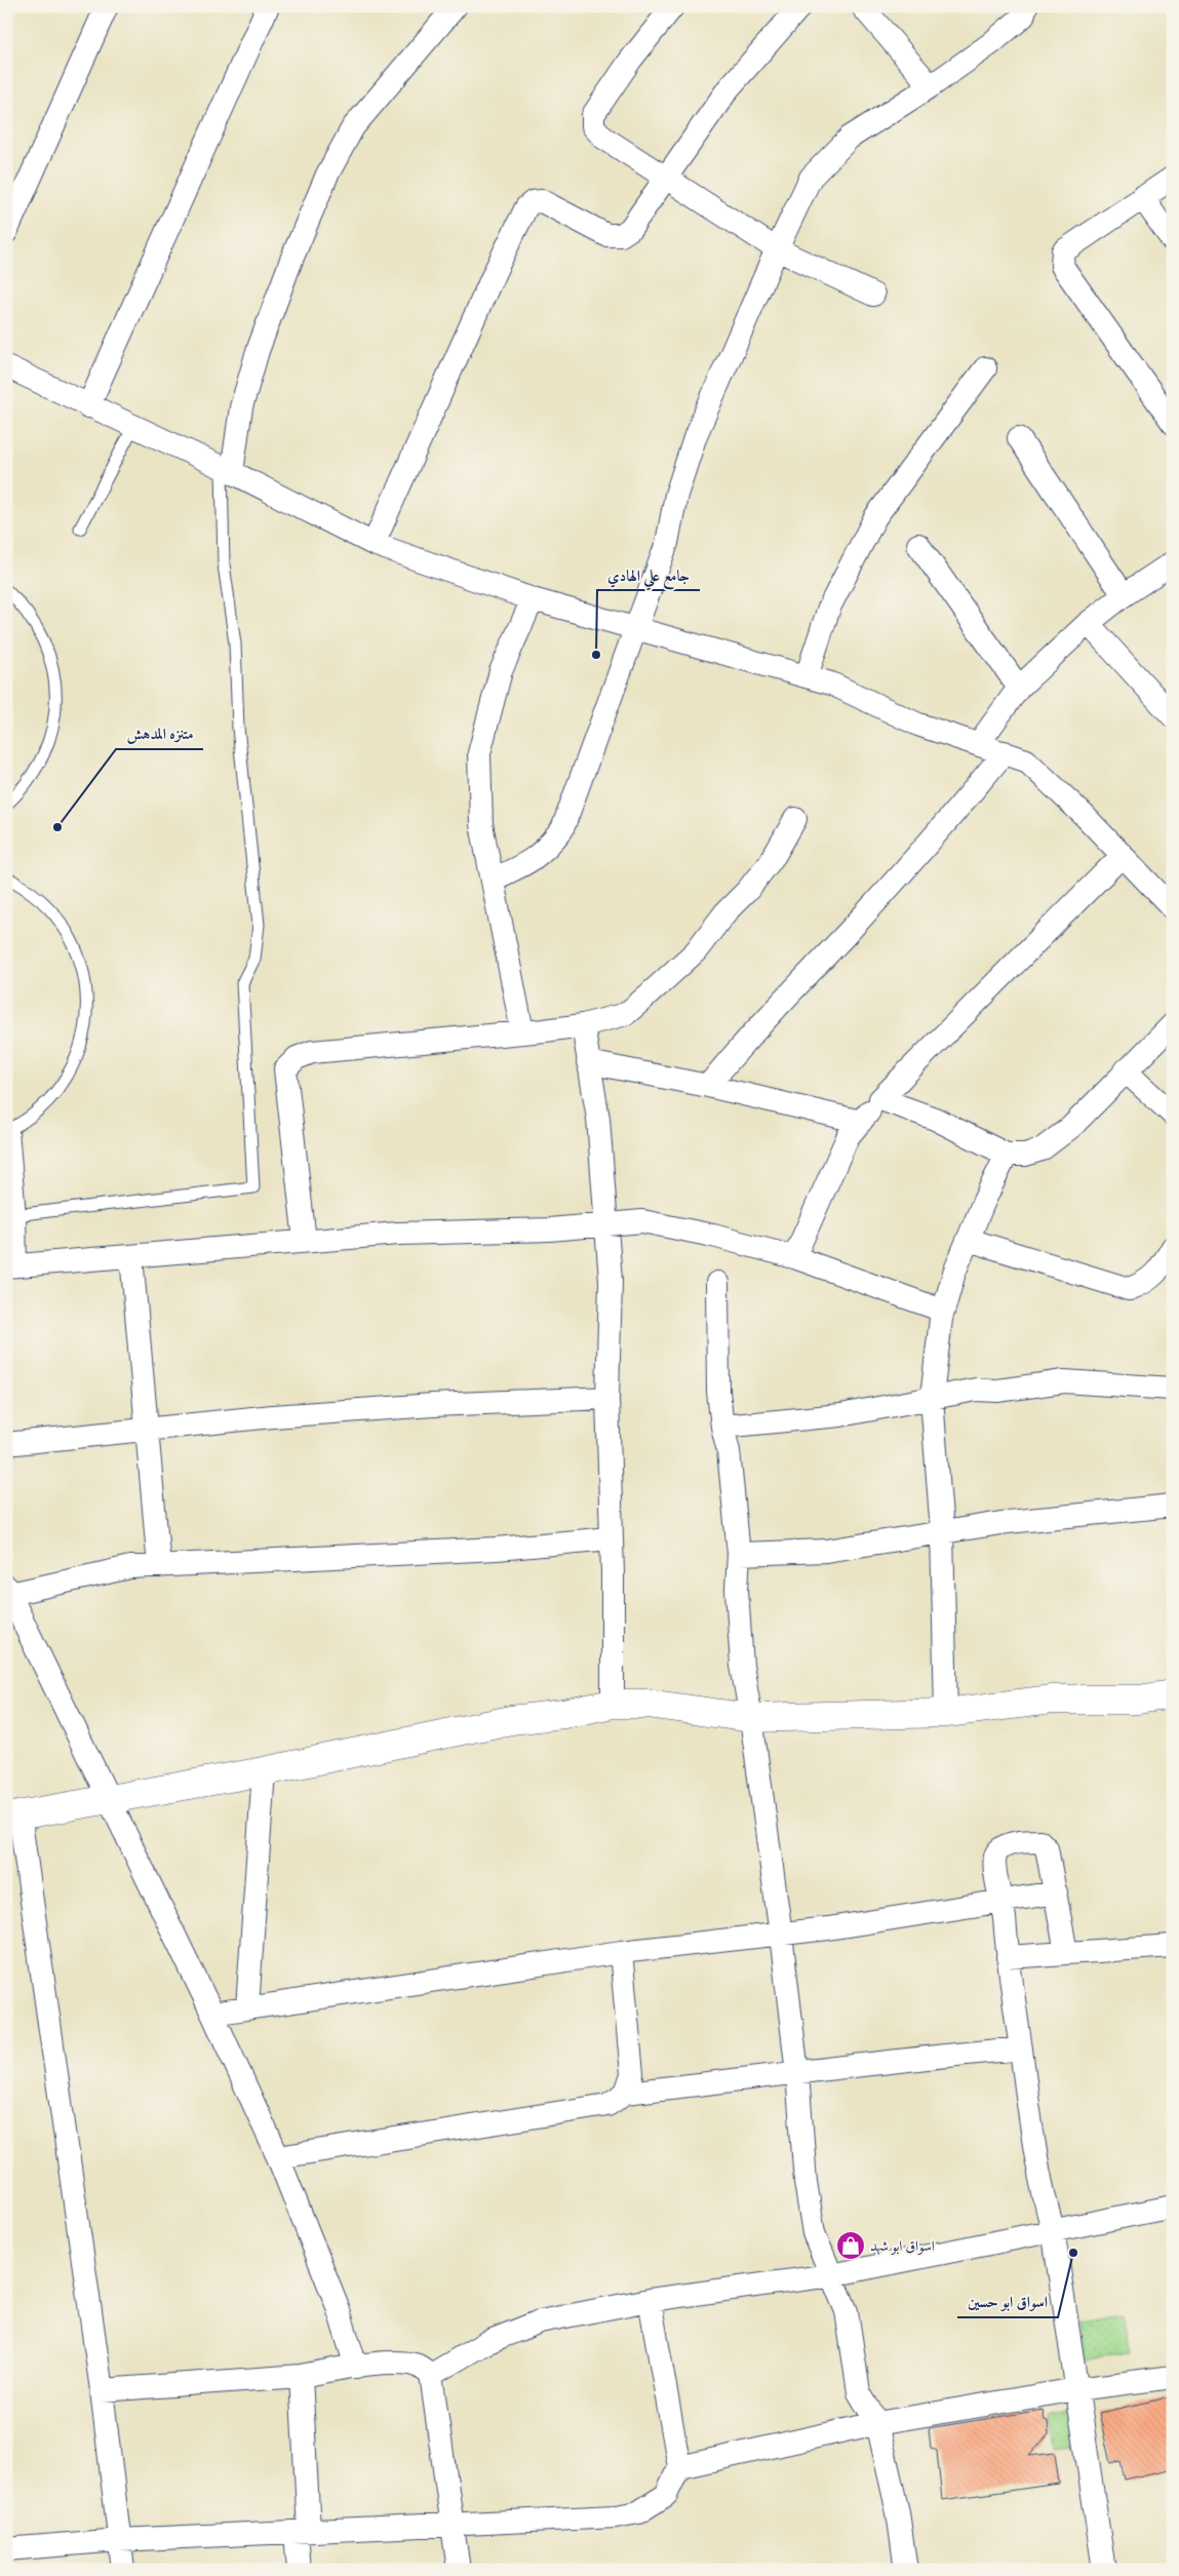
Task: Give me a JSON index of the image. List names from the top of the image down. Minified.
{"places":{"other":["جامع علي الهادي","متنزه المدهش","اسواق ابو حسين"],"shop":["اسواق ابو شهد"]}}
